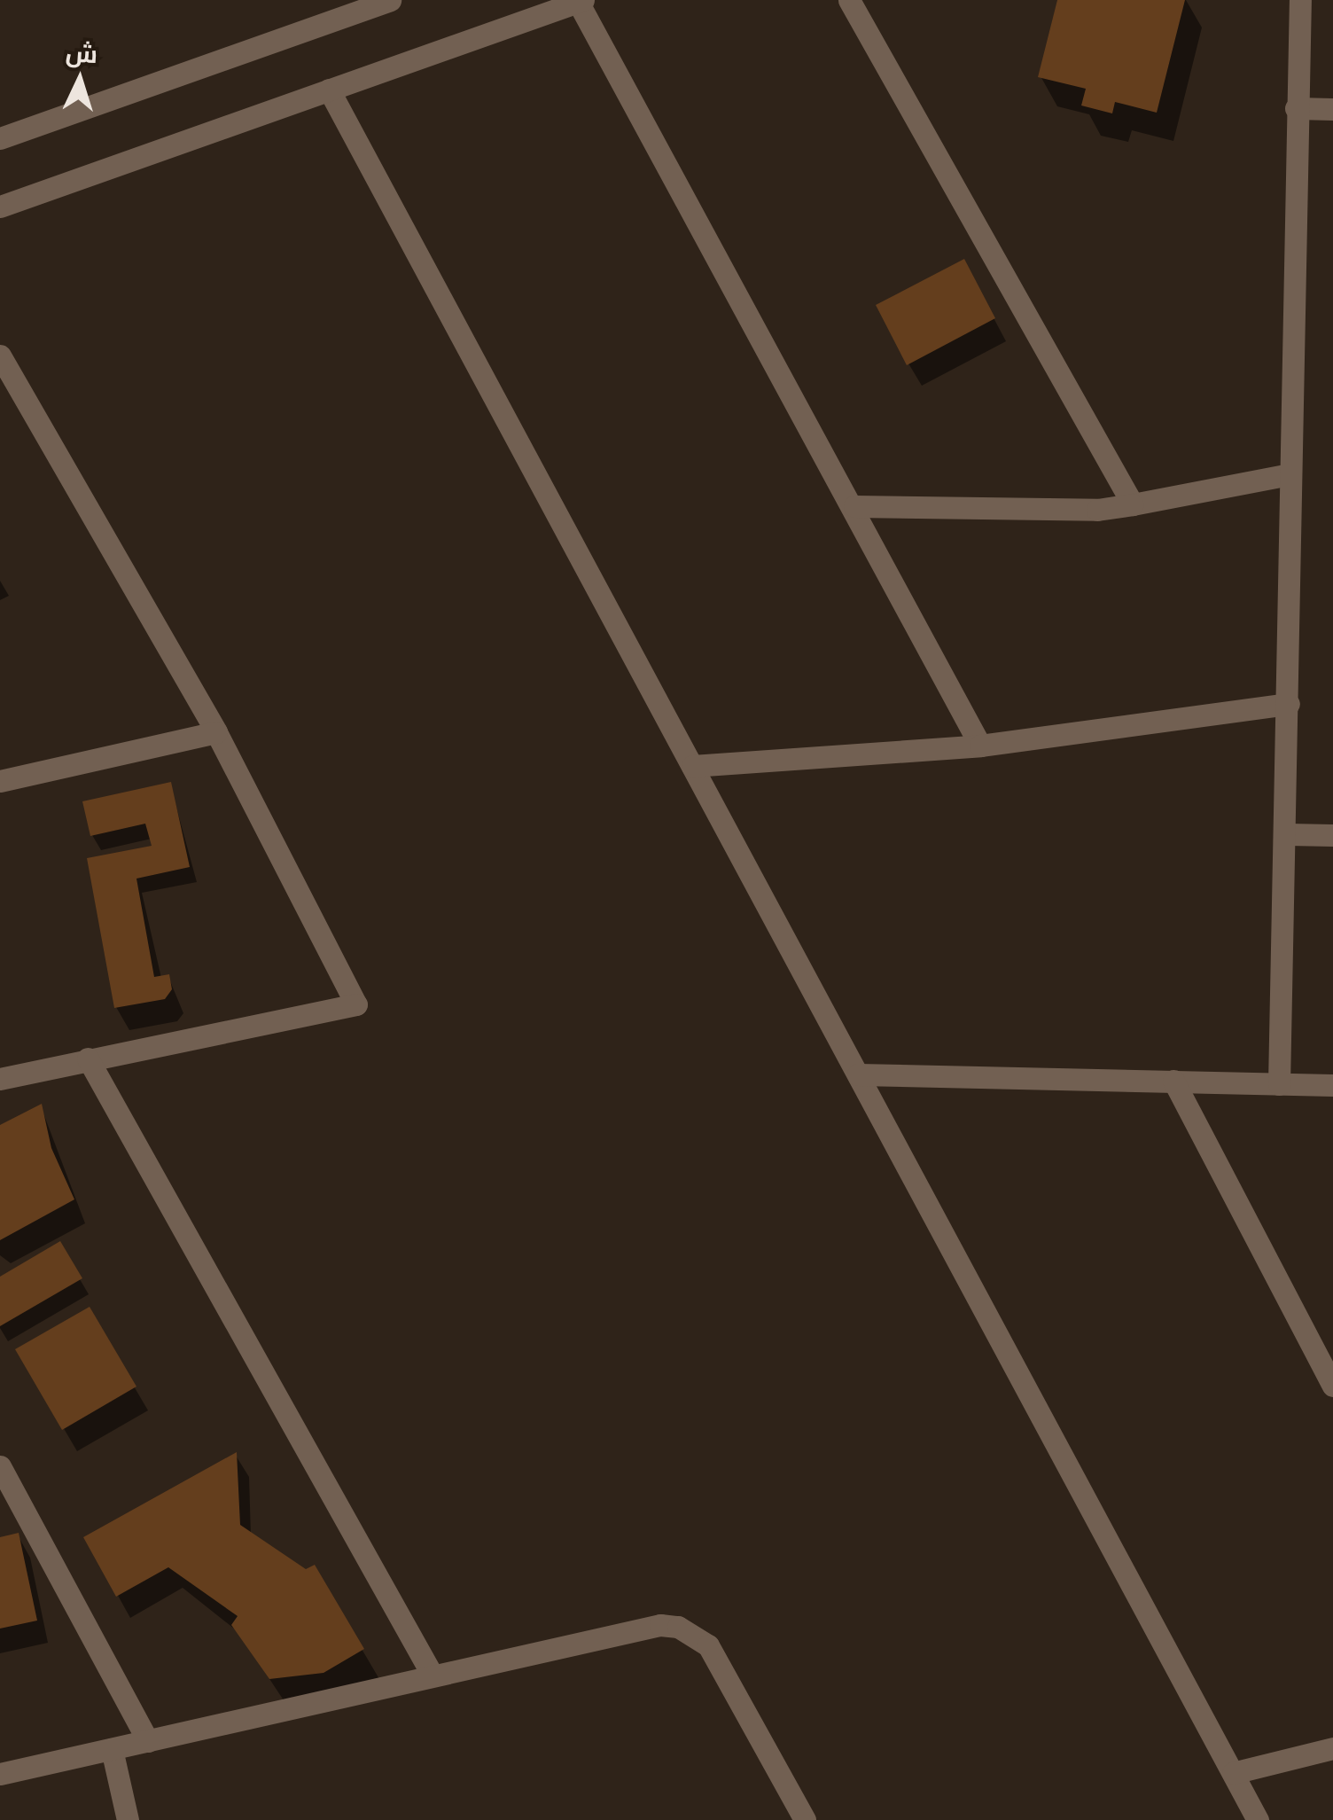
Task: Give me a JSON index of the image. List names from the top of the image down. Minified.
{"north":"top"}
